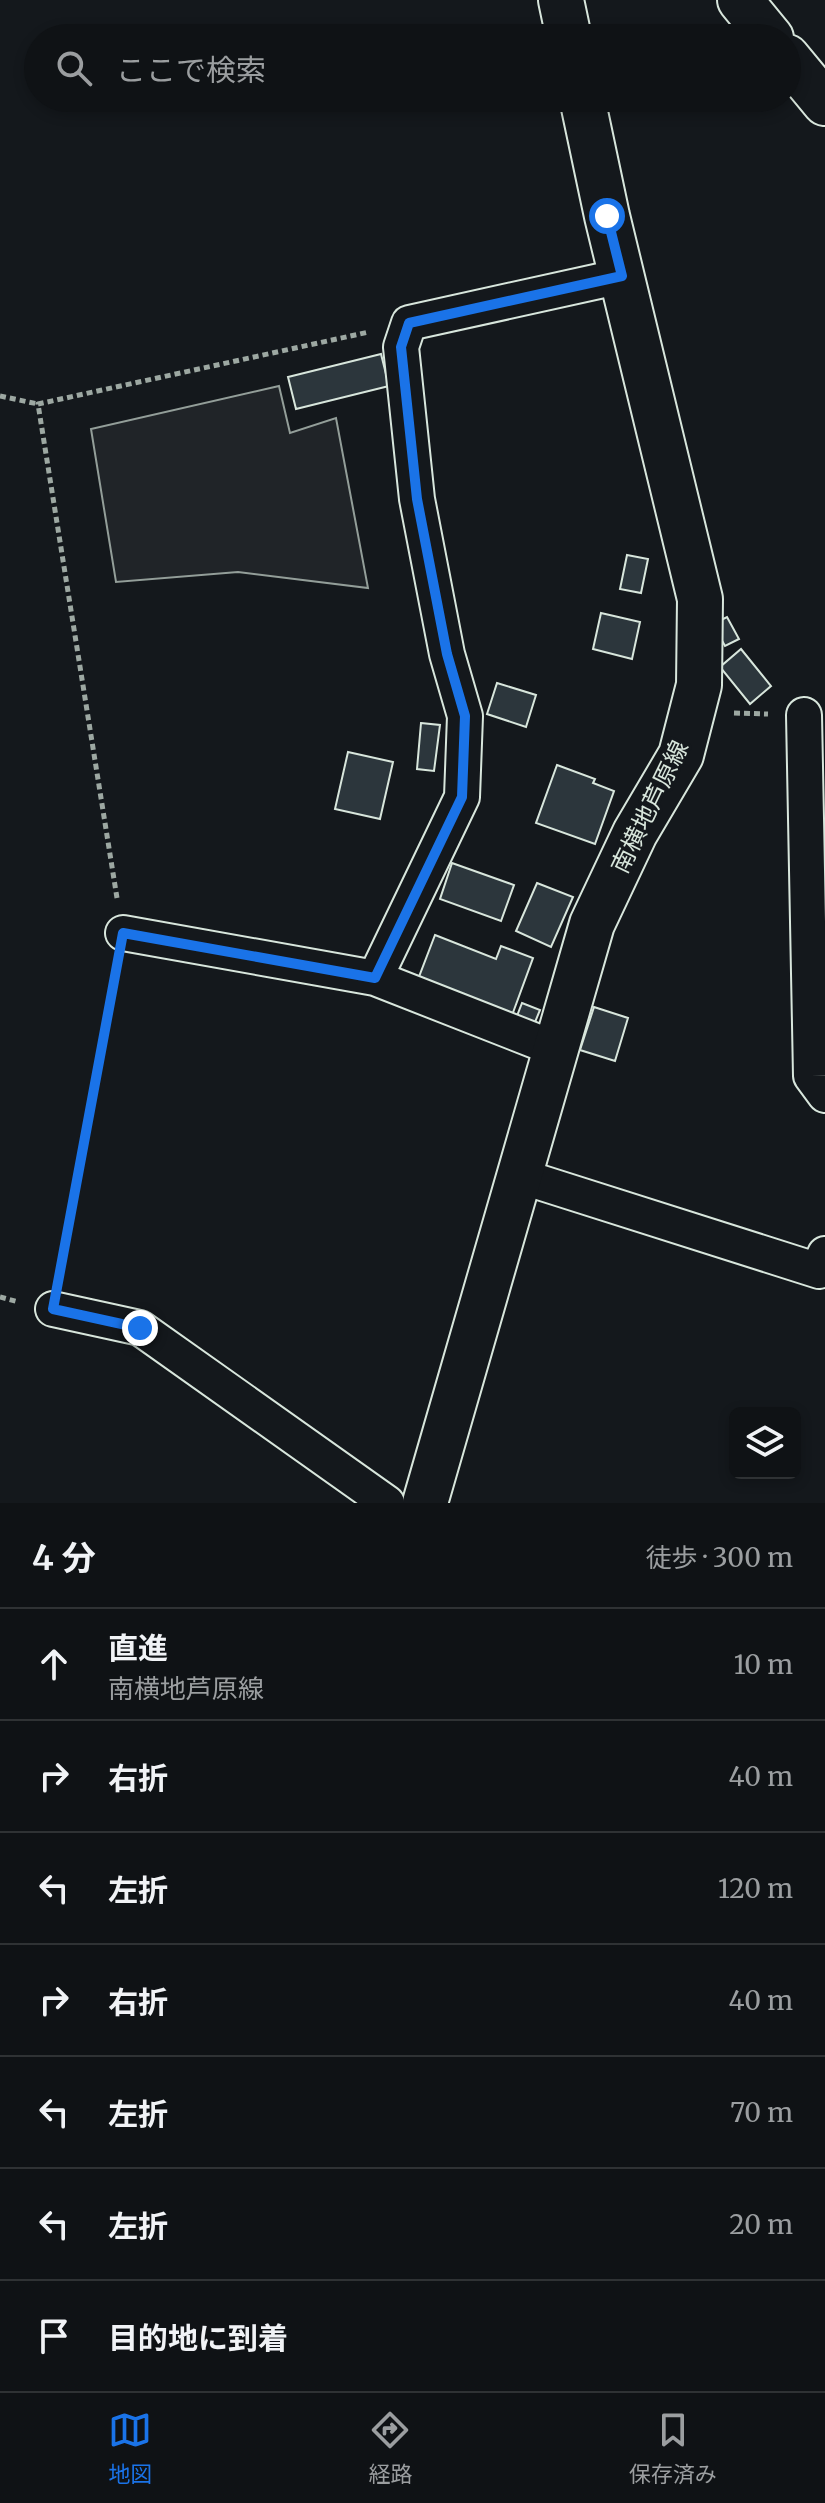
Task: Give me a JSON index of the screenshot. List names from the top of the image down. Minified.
{"streets":{"main road":["南横地芦原線"]},"page":{"search":"ここで検索","heading":["4 分","徒歩 · 300 m"],"list":[["直進","南横地芦原線","10 m"],["右折","40 m"],["左折","120 m"],["右折","40 m"],["左折","70 m"],["左折","20 m"],"目的地に到着"],"nav":["地図","経路","保存済み"]}}
